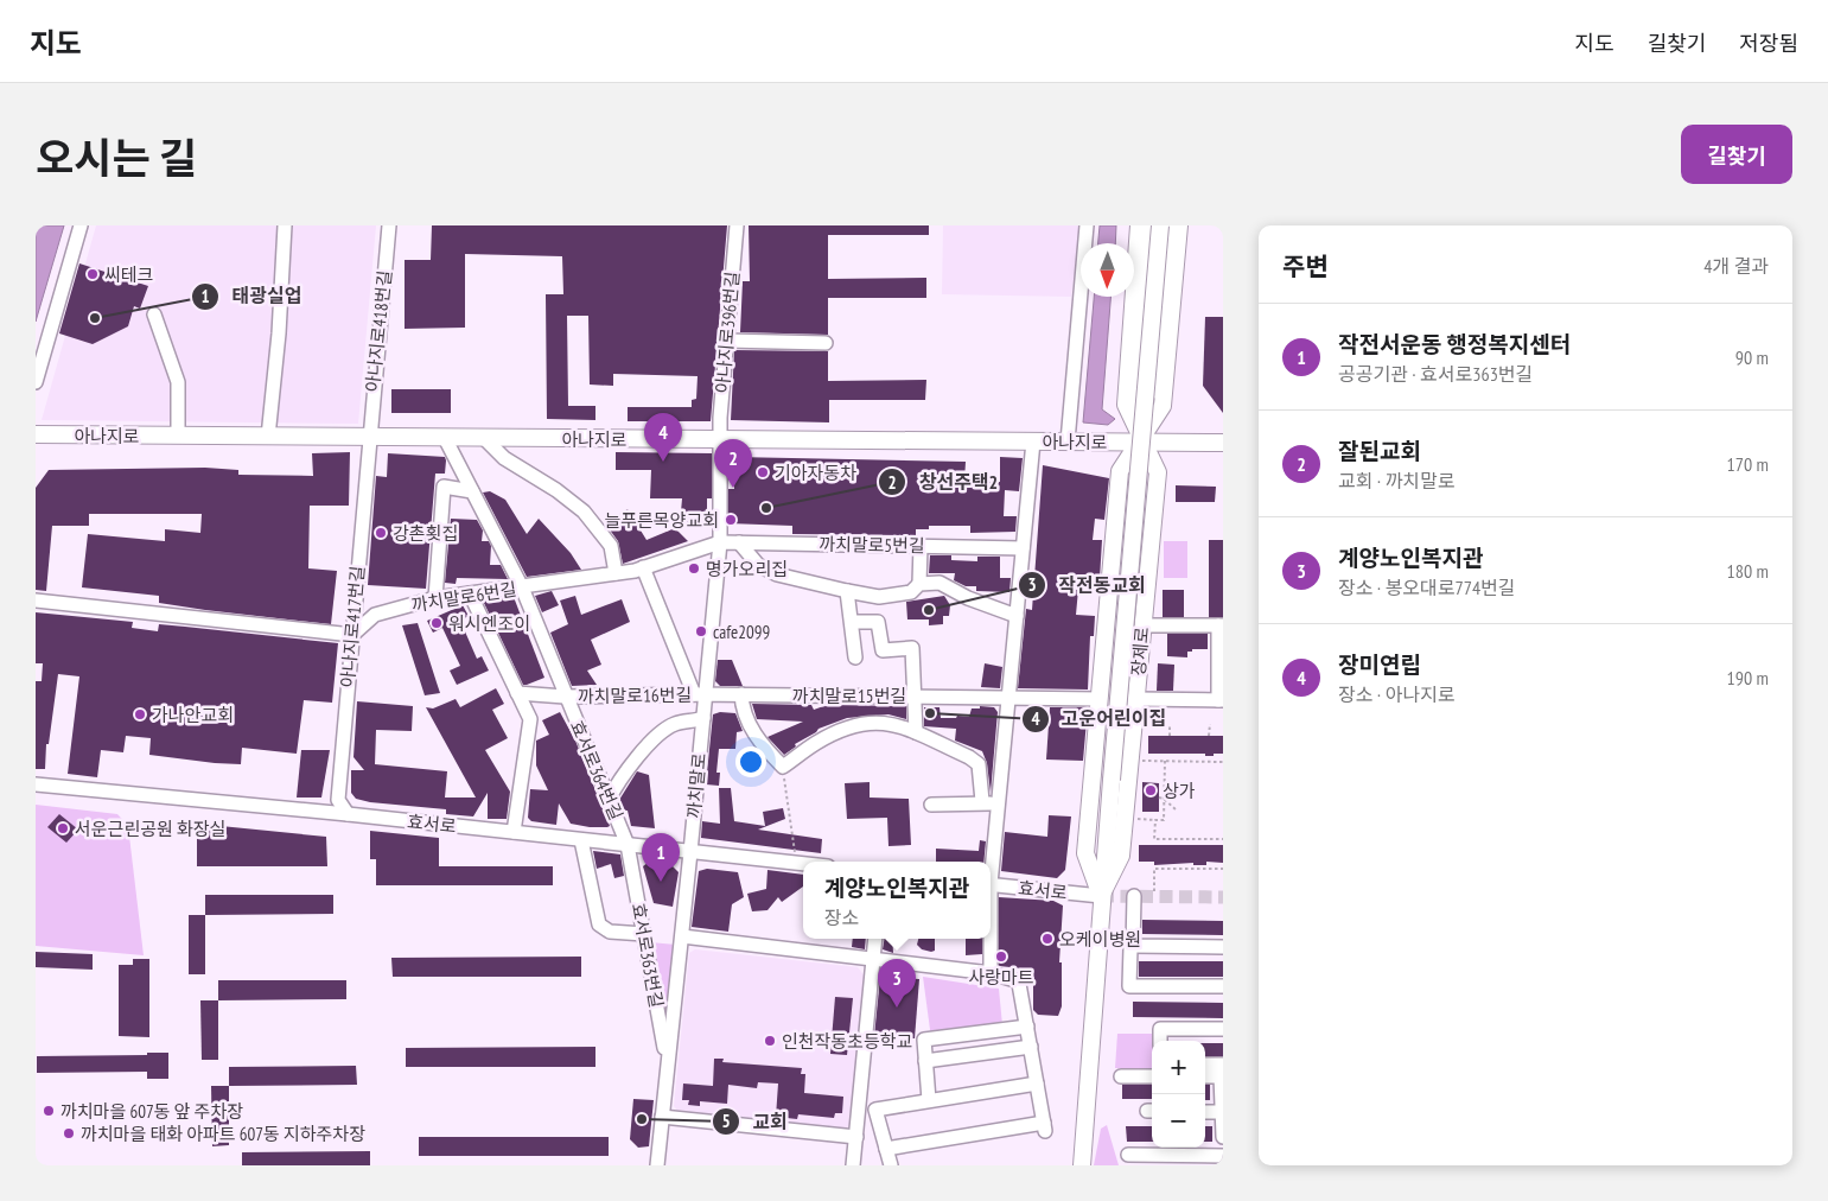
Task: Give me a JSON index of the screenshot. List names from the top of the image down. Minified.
{"streets":{"main road":["아나지로","장제로"],"street":["아나지로418번길","아나지로396번길","까치말로5번길","까치말로6번길","아나지로417번길","까치말로16번길","까치말로15번길","효서로364번길","까치말로","효서로","효서로363번길"]},"crossings":[["아나지로418번길","아나지로"],["아나지로418번길","아나지로417번길"],["아나지로396번길","아나지로"],["아나지로396번길","까치말로"],["아나지로","아나지로417번길"],["아나지로","장제로"],["아나지로","효서로364번길"],["아나지로","까치말로"],["까치말로5번길","까치말로6번길"],["까치말로5번길","까치말로"],["까치말로6번길","아나지로417번길"],["까치말로6번길","효서로364번길"],["까치말로6번길","까치말로"],["아나지로417번길","효서로"],["장제로","까치말로15번길"],["장제로","효서로"],["까치말로16번길","까치말로15번길"],["까치말로16번길","효서로364번길"],["까치말로16번길","까치말로"],["까치말로15번길","까치말로"],["효서로364번길","효서로"],["효서로364번길","효서로363번길"],["까치말로","효서로"],["까치말로","효서로363번길"],["효서로","효서로363번길"]],"places":["씨테크","태광실업","기아자동차","창선주택2","늘푸른목양교회","강촌횟집","명가오리집","작전동교회","워시엔조이","cafe2099","고운어린이집","가나안교회","상가","서운근린공원 화장실","오케이병원","사랑마트","인천작동초등학교","까치마을 607동 앞 주차장","교회","까치마을 태화 아파트 607동 지하주차장"],"north":"bottom","page":{"header":"지도","nav":["지도","길찾기","저장됨"],"title":"오시는 길","buttons":"길찾기","heading":["주변","4개 결과"],"list":[{"mark":"1","name":"작전서운동 행정복지센터","note":"공공기관 · 효서로363번길","value":"90 m"},{"mark":"2","name":"잘된교회","note":"교회 · 까치말로","value":"170 m"},{"mark":"3","name":"계양노인복지관","note":"장소 · 봉오대로774번길","value":"180 m"},{"mark":"4","name":"장미연립","note":"장소 · 아나지로","value":"190 m"}],"pins":["4","2","1","3"],"popup":["계양노인복지관","장소"],"map_buttons":["+","−"]}}
